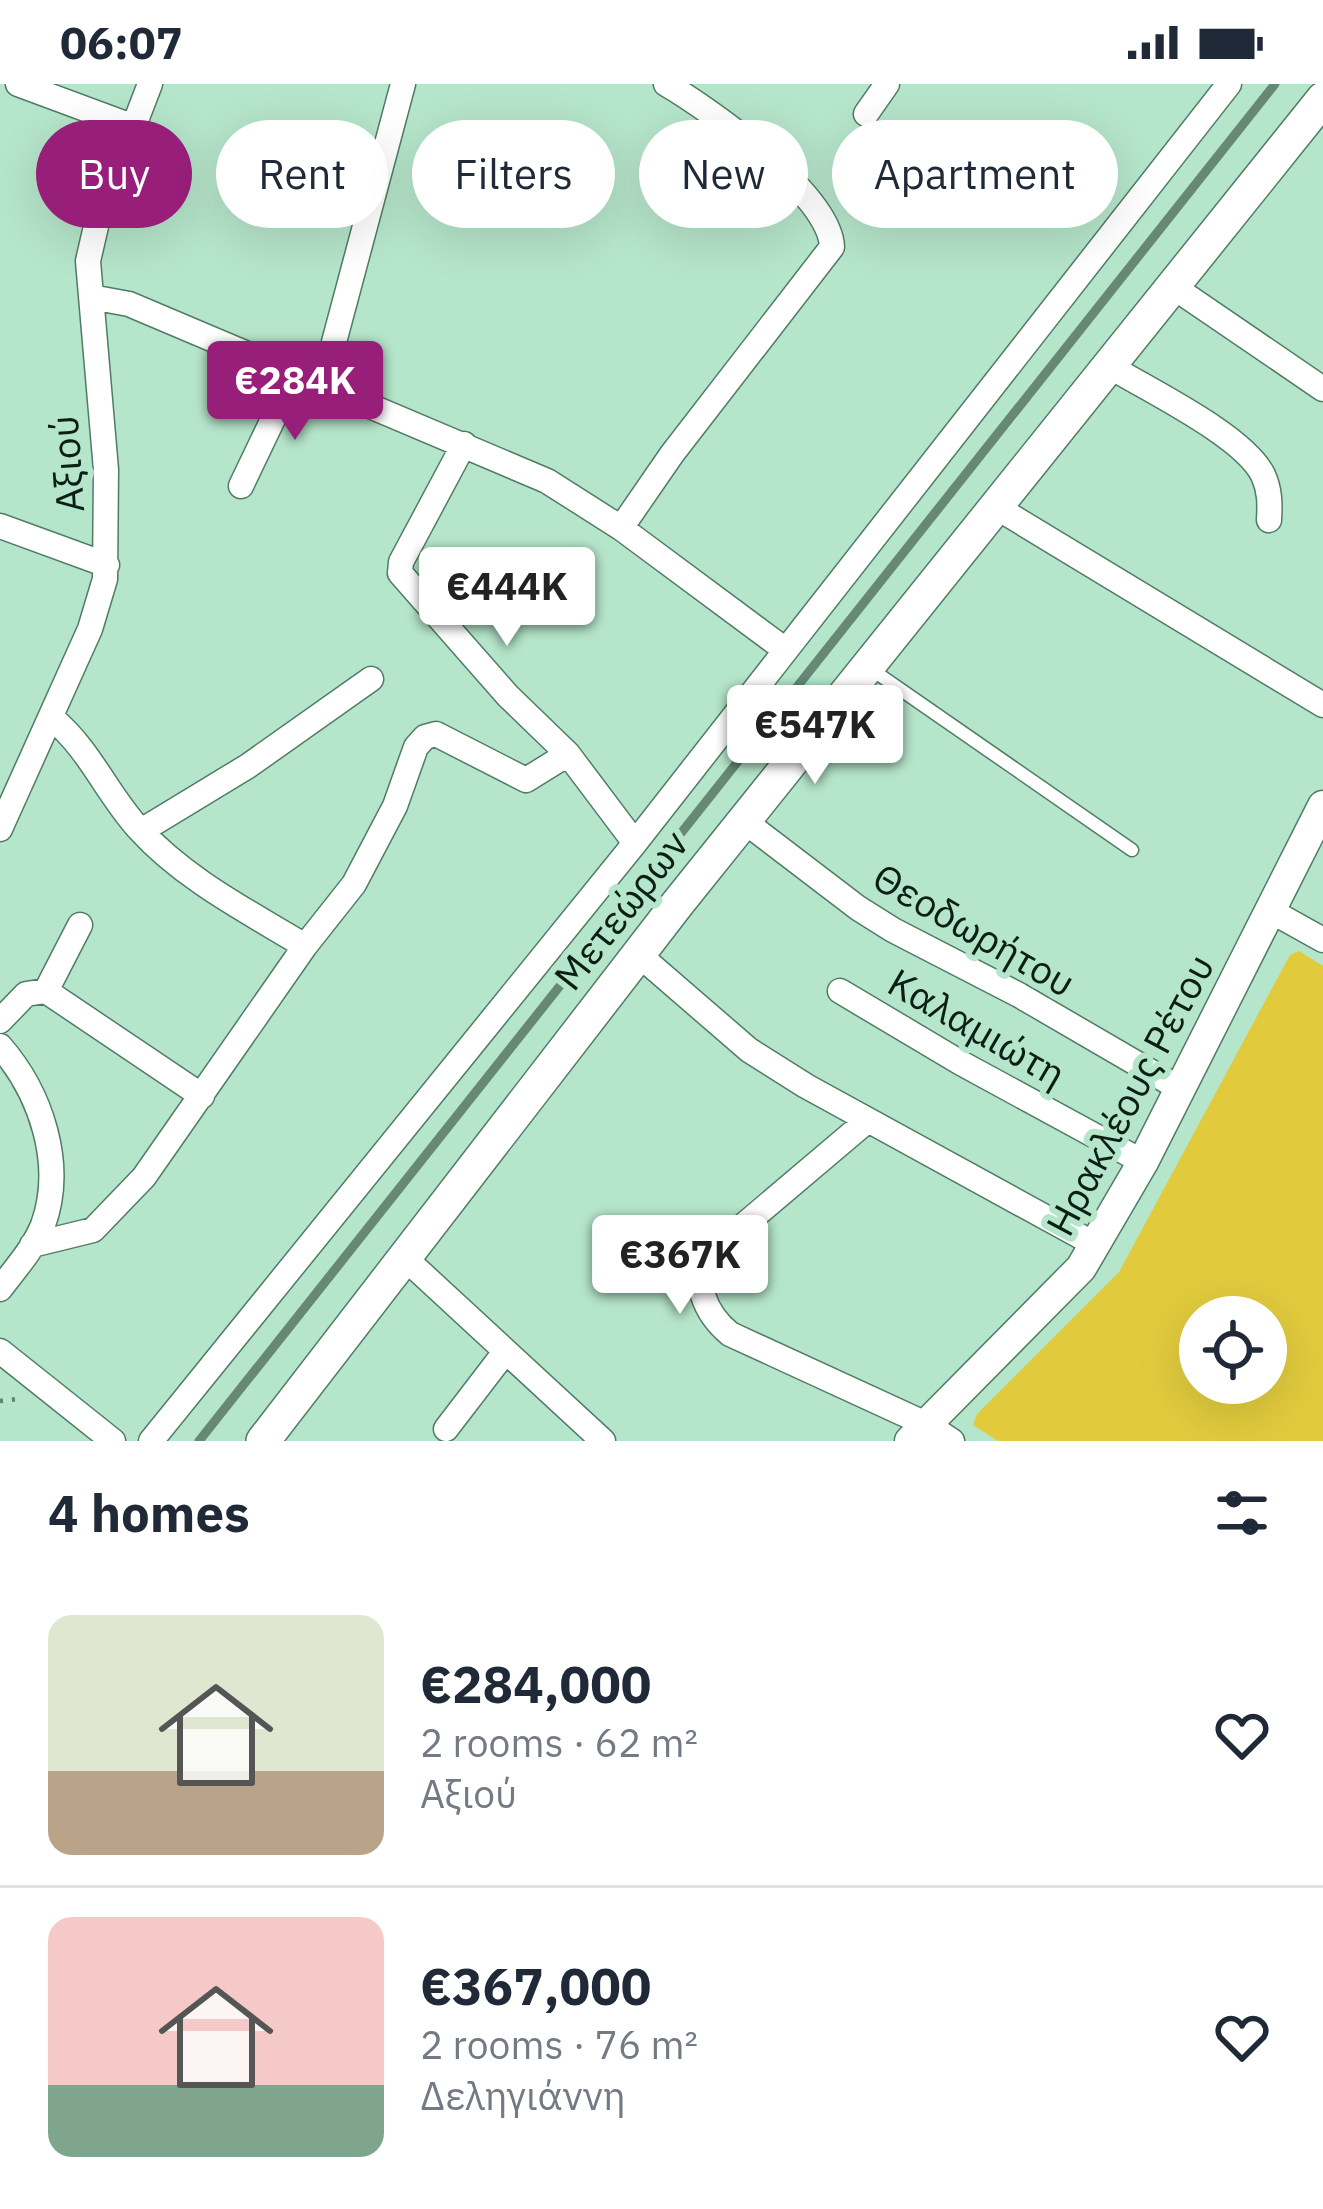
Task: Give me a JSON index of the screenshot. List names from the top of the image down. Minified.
{"streets":{"main road":["Μετεώρων"],"street":["Αξιού","Θεοδωρήτου","Καλαμιώτη","Ηρακλέους Ρέτου"]},"crossings":[["Μετεώρων","Θεοδωρήτου"],["Θεοδωρήτου","Ηρακλέους Ρέτου"],["Καλαμιώτη","Ηρακλέους Ρέτου"]],"page":{"status":"06:07","chip":["Buy","Rent","Filters","New","Apartment"],"price":["€284K","€444K","€547K","€367K"],"heading":"4 homes","list":[{"name":"€284,000","note":"2 rooms · 62 m² · Αξιού"},{"name":"€367,000","note":"2 rooms · 76 m² · Δεληγιάννη"}]}}
